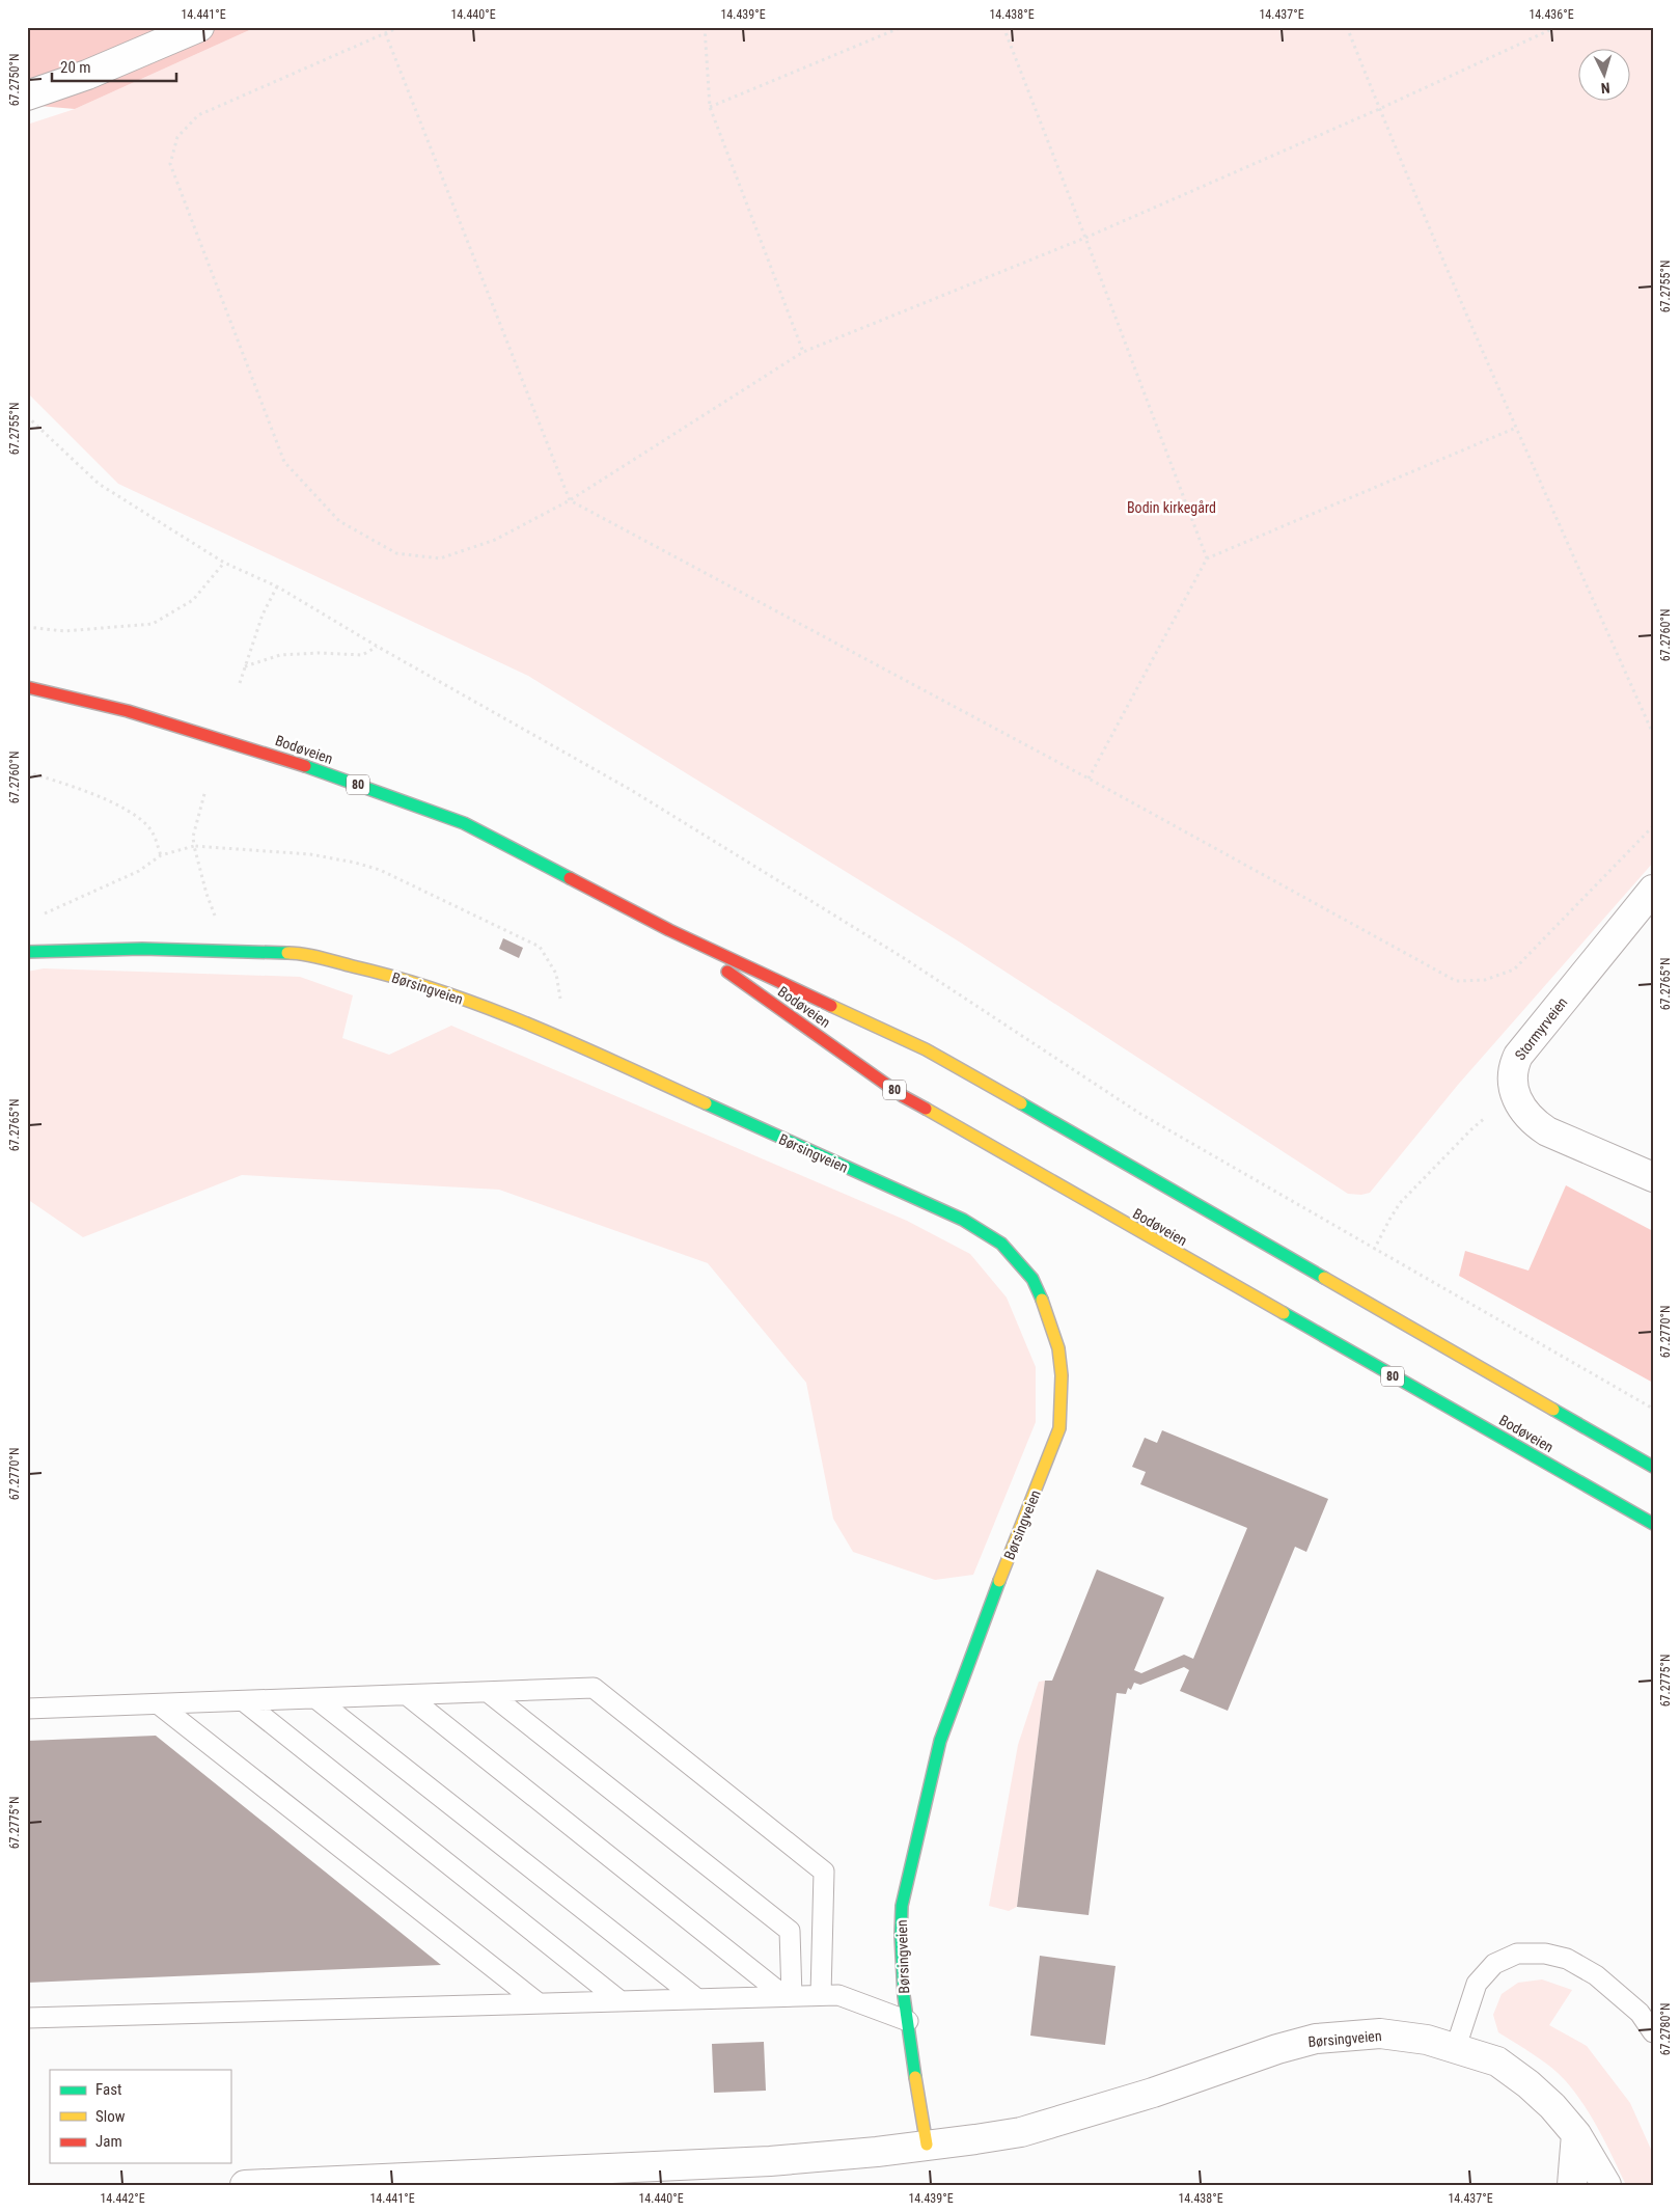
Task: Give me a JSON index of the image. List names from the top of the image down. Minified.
{"streets":{"main road":["Bodøveien","80","Børsingveien"],"street":["Stormyrveien"]},"parks":["Bodin kirkegård"],"legend":["Fast","Slow","Jam"],"scale_bar":"20 m","north":"bottom","coordinates":["14.441°E","14.440°E","14.439°E","14.438°E","14.437°E","14.436°E","67.2750°N","67.2755°N","67.2760°N","67.2765°N","67.2770°N","67.2775°N","67.2780°N","14.442°E"]}
